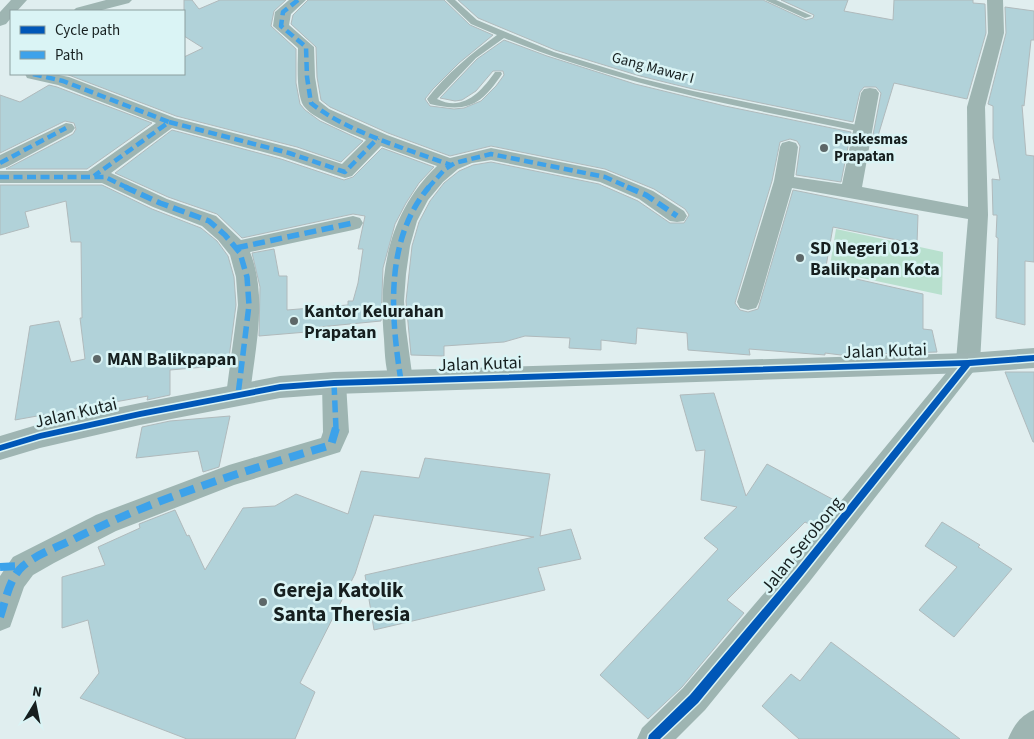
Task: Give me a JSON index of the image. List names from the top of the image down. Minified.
{"streets":{"street":["Jalan Kutai","Jalan Serobong"],"lane":["Gang Mawar I"]},"crossings":[["Jalan Kutai","Jalan Serobong"]],"places":["Puskesmas Prapatan","SD Negeri 013 Balikpapan Kota","Kantor Kelurahan Prapatan","MAN Balikpapan","Gereja Katolik Santa Theresia"],"legend":["Cycle path","Path"],"north":"top"}
